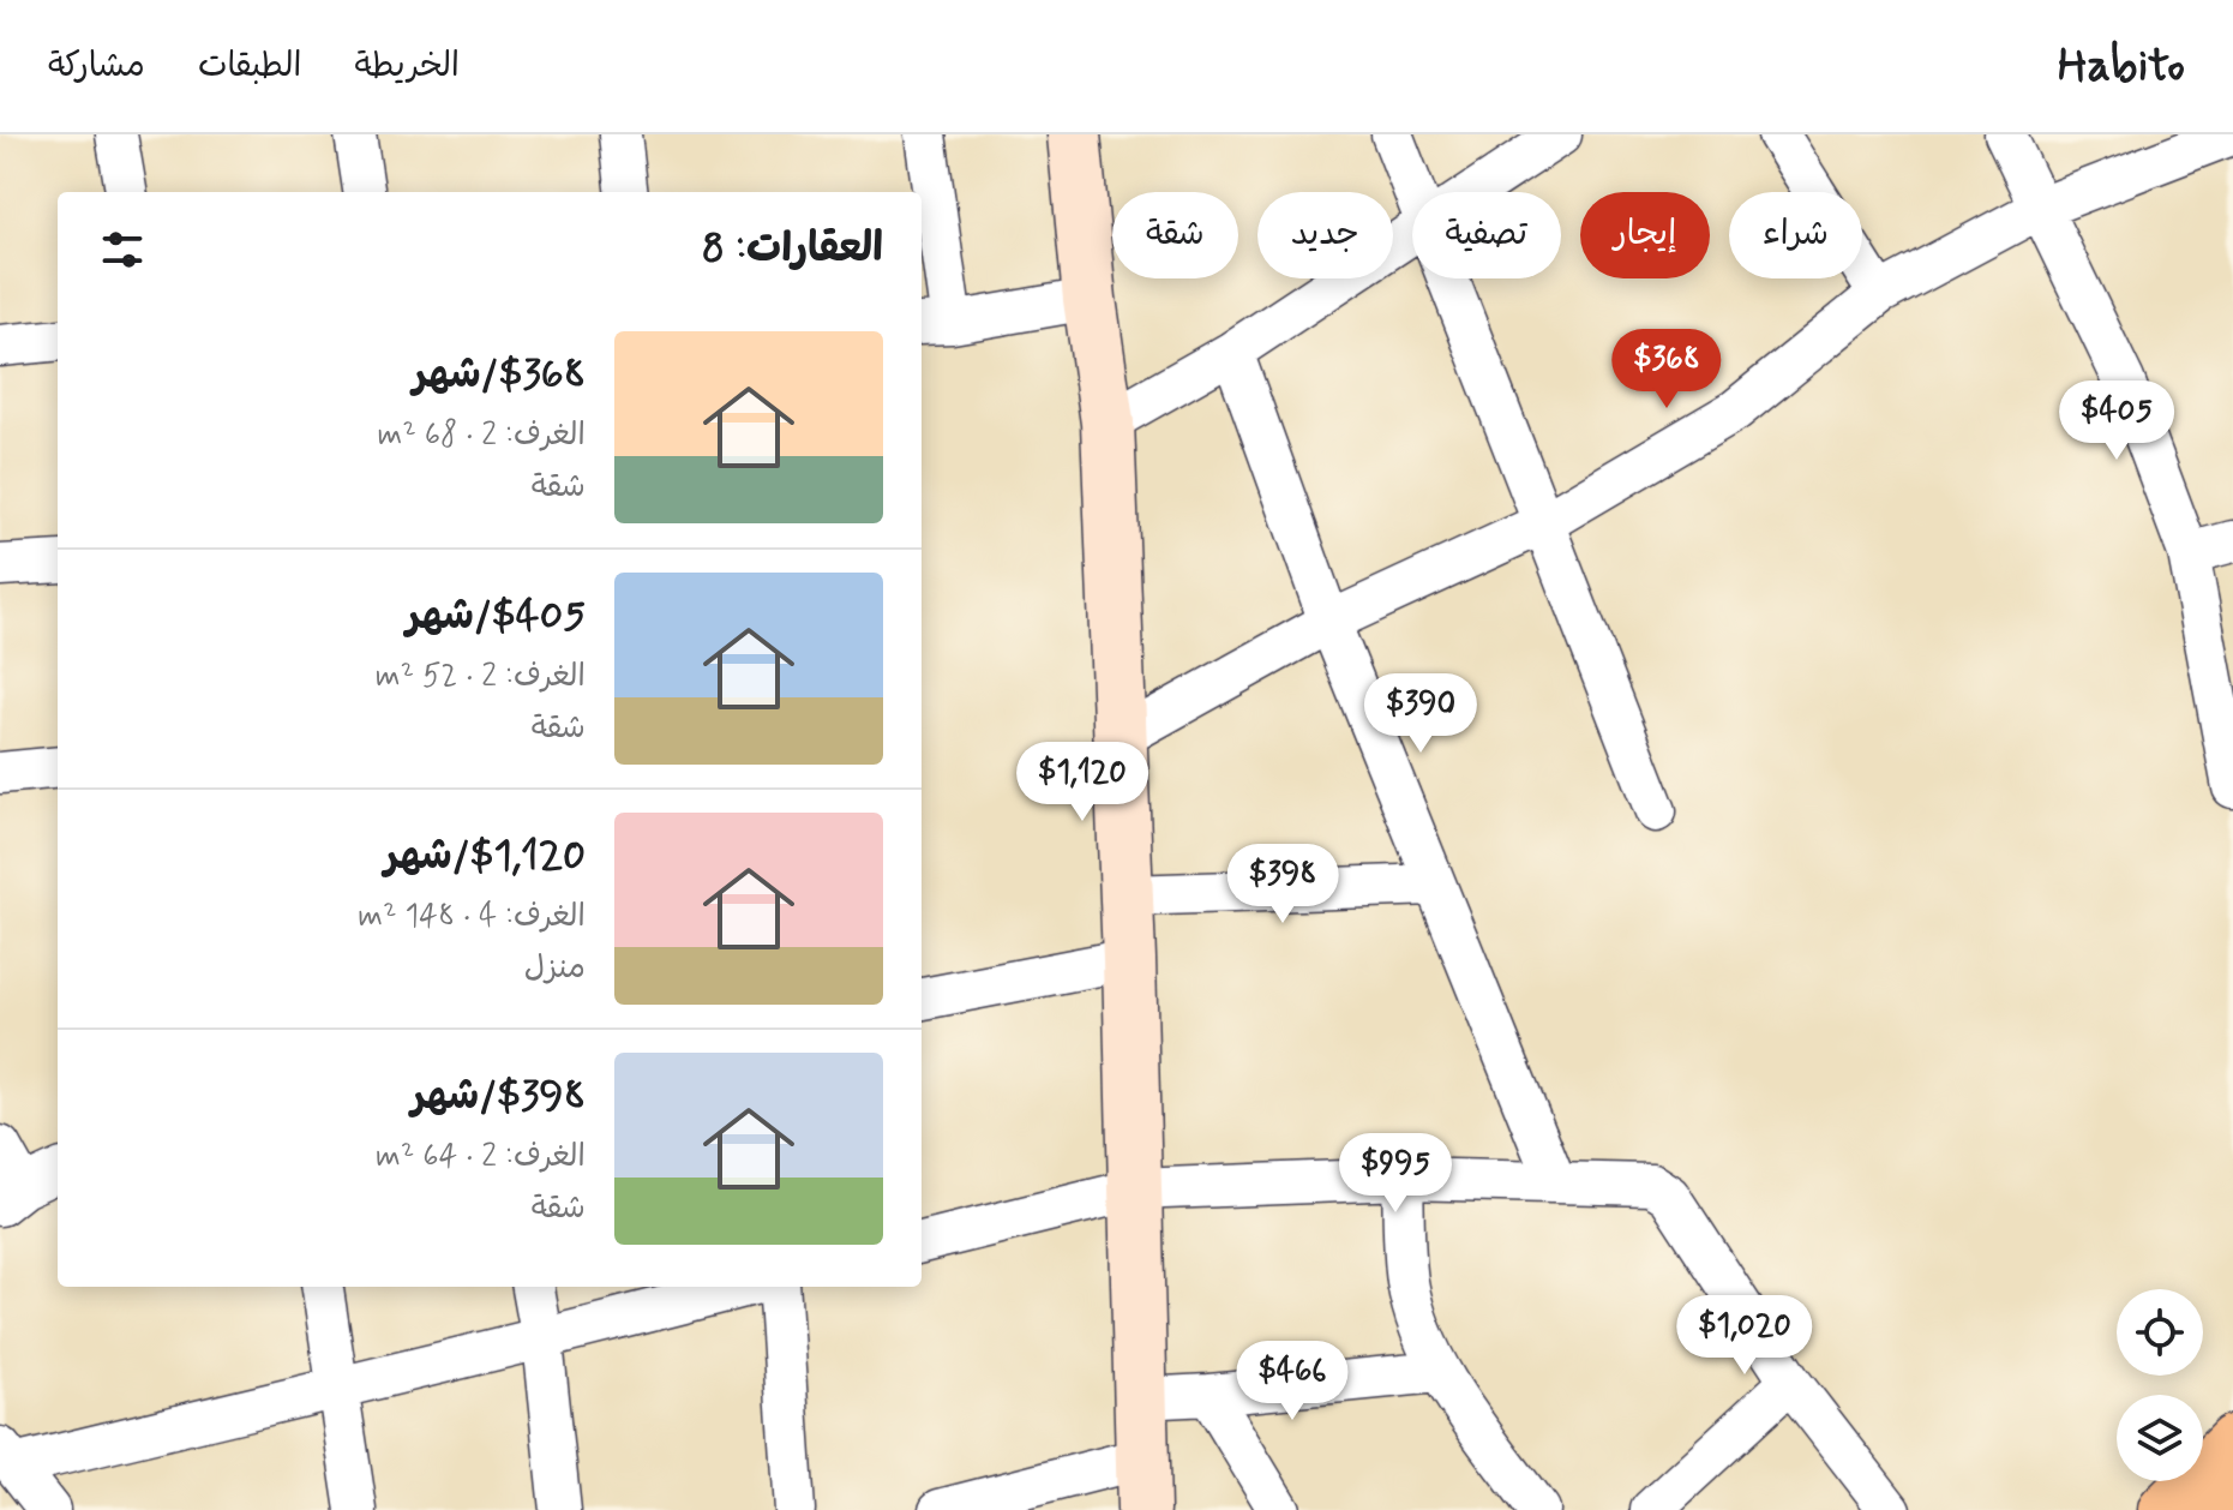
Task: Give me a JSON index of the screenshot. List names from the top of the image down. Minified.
{"page":{"header":"Habito","nav":["الخريطة","الطبقات","مشاركة"],"chip":["شراء","إيجار","تصفية","جديد","شقة"],"heading":"العقارات: 8","list":[{"name":"$368/شهر","note":"الغرف: 2 · 68 m² · شقة"},{"name":"$405/شهر","note":"الغرف: 2 · 52 m² · شقة"},{"name":"$1,120/شهر","note":"الغرف: 4 · 148 m² · منزل"},{"name":"$398/شهر","note":"الغرف: 2 · 64 m² · شقة"}],"price":["$368","$405","$390","$1,120","$398","$995","$1,020","$466"]}}
